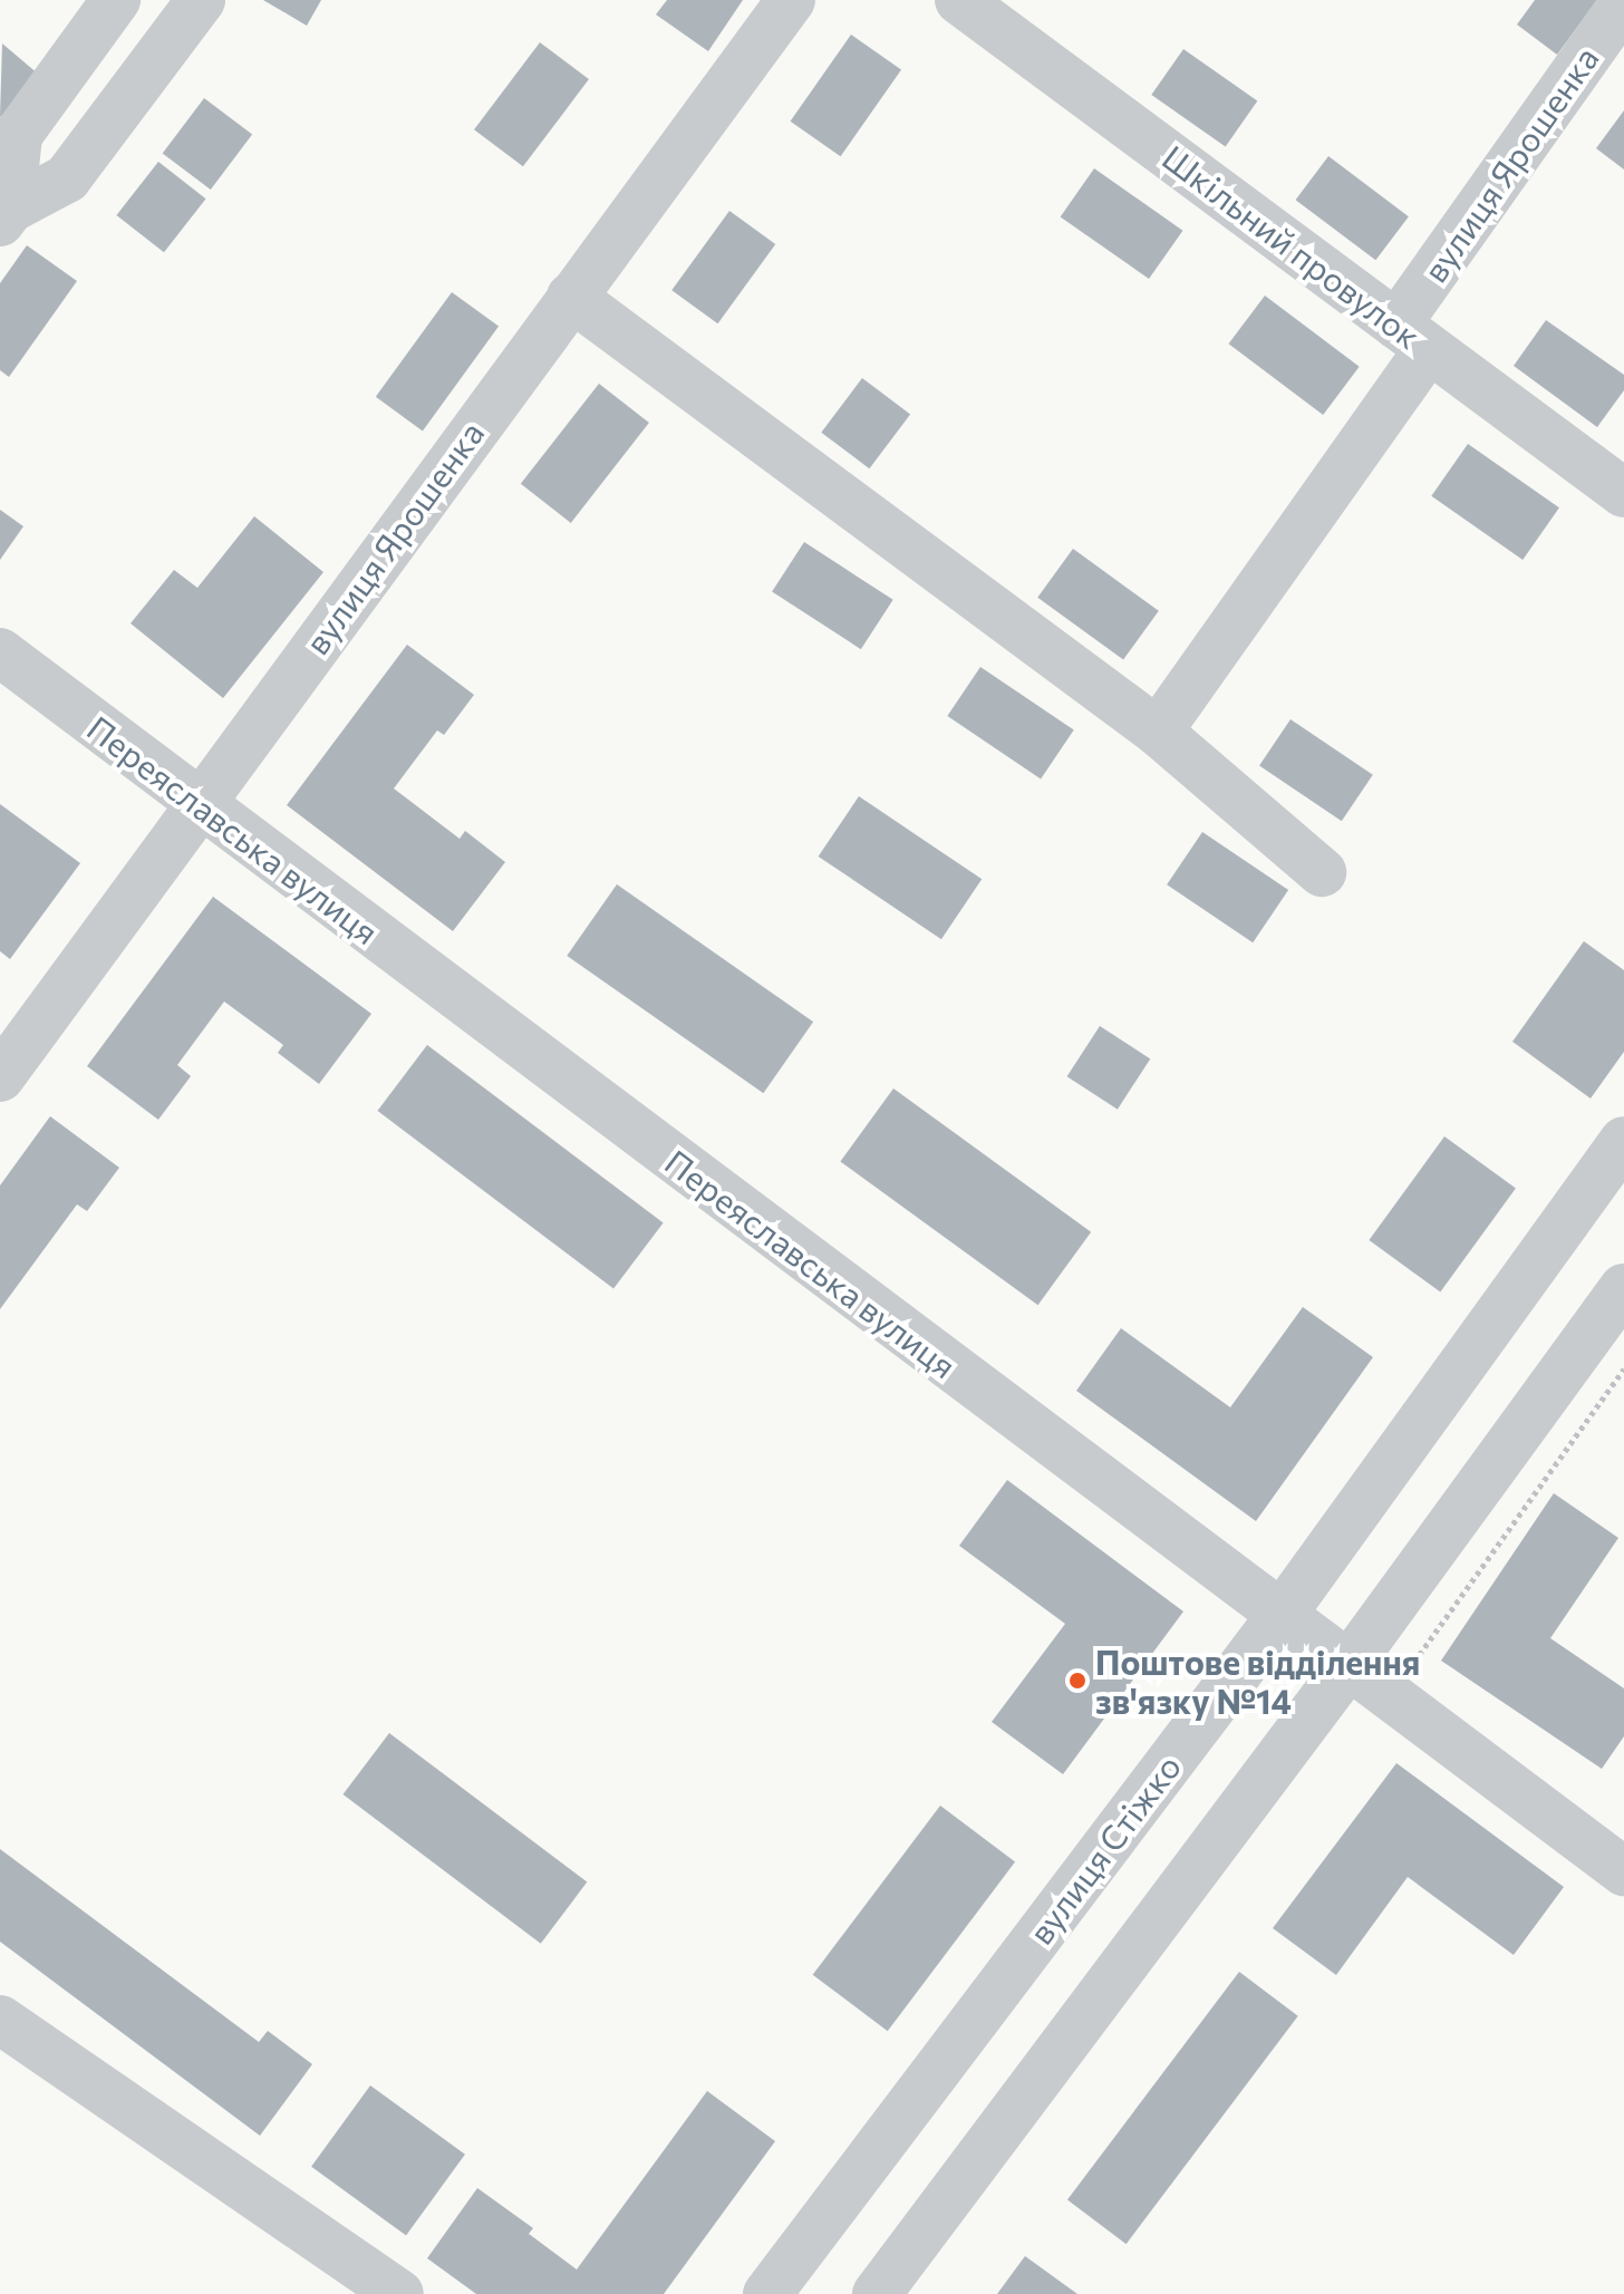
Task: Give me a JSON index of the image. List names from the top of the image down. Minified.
{"streets":{"street":["вулиця Ярошенка","Шкільний провулок","Переяславська вулиця","вулиця Стіжко"]},"crossings":[["вулиця Ярошенка","Шкільний провулок"],["вулиця Ярошенка","Переяславська вулиця"],["Переяславська вулиця","вулиця Стіжко"]],"places":["Поштове відділення зв'язку №14"]}
